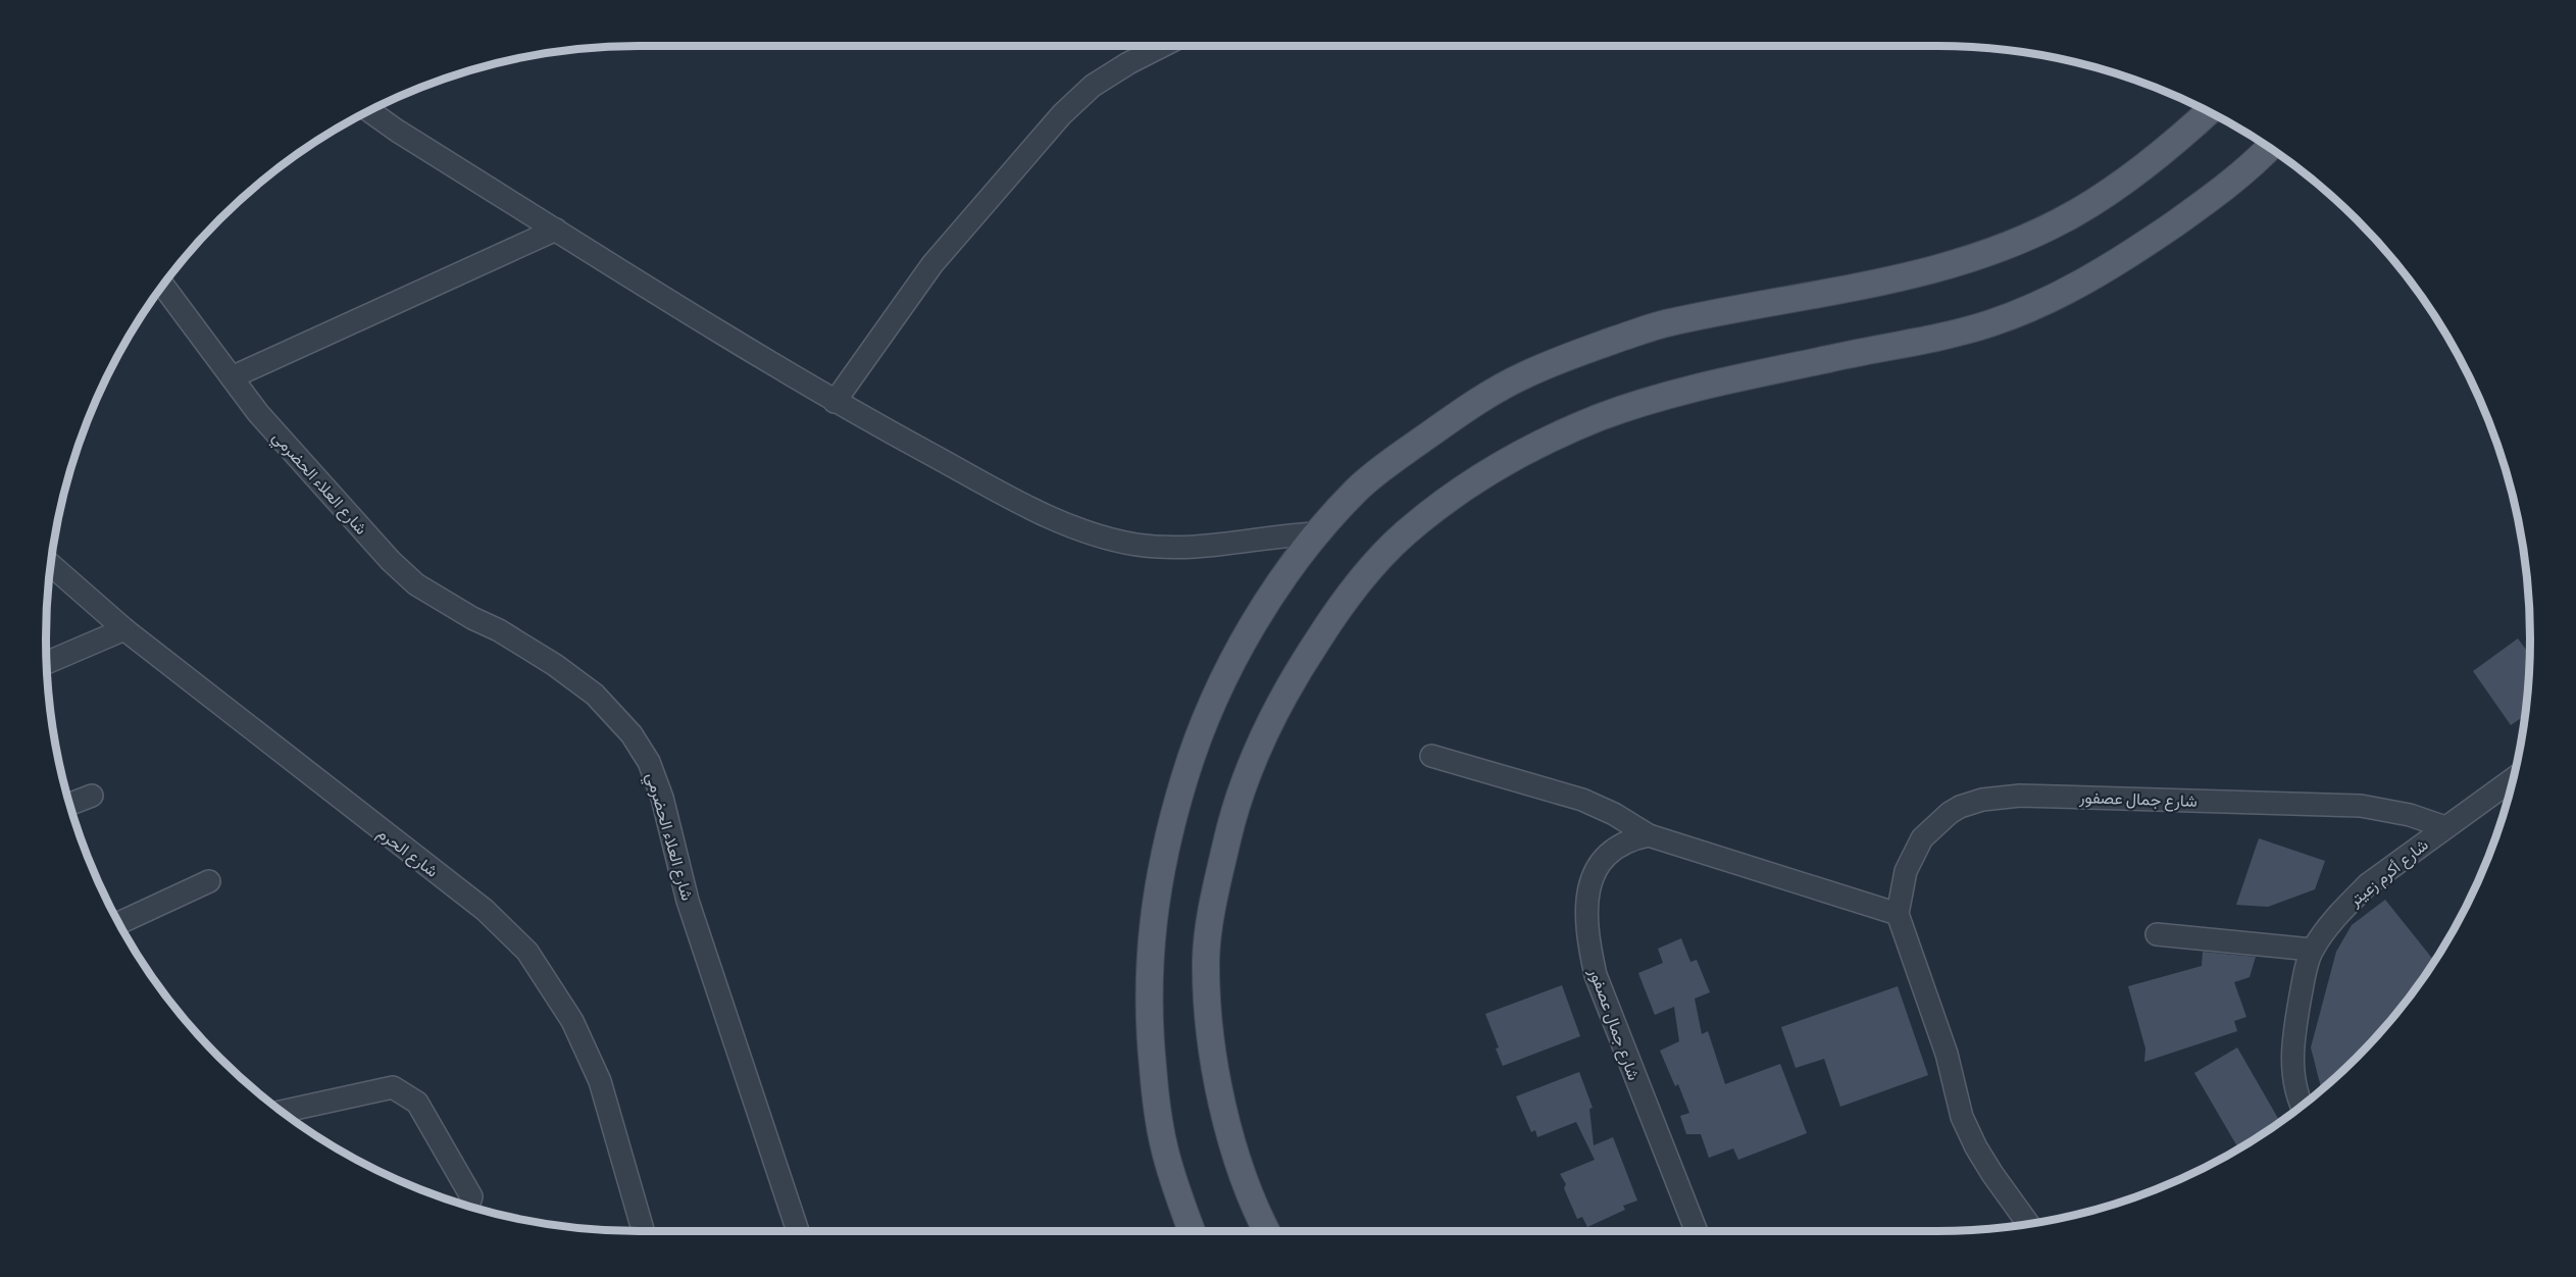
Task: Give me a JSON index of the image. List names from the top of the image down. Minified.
{"streets":{"street":["شارع العلاء الحضرمي","شارع جمال عصفور","شارع الحرم","شارع أكرم زعيتر"]},"crossings":[["شارع جمال عصفور","شارع أكرم زعيتر"]]}
